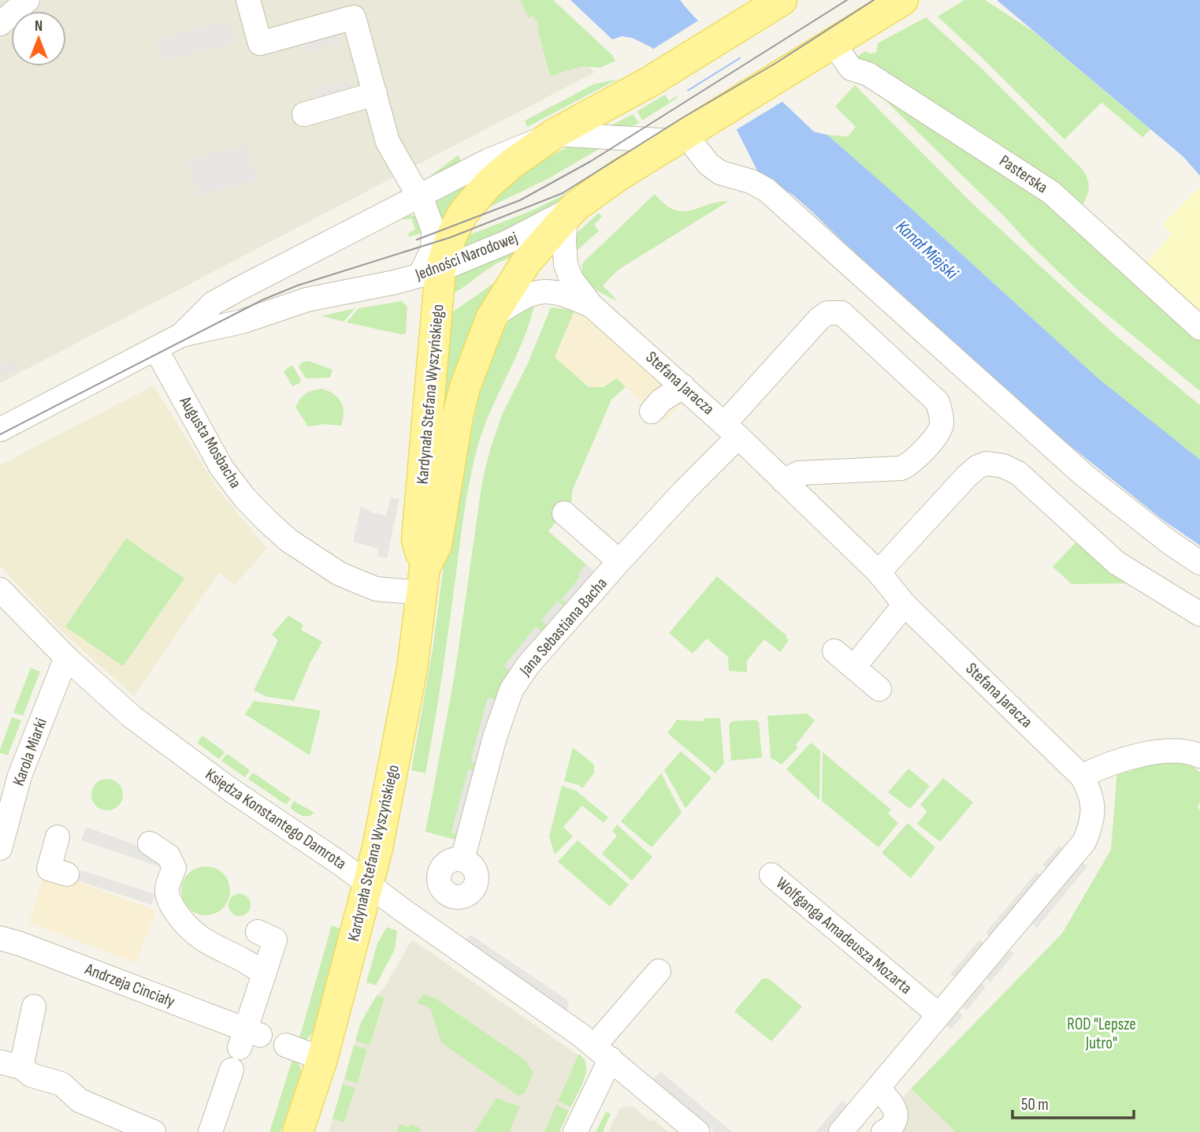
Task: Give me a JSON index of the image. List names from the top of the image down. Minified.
{"streets":{"main road":["Jedności Narodowej","Kardynała Stefana Wyszyńskiego"],"street":["Pasterska","Stefana Jaracza","Augusta Mosbacha","Jana Sebastiana Bacha","Karola Miarki","Księdza Konstantego Damrota","Wolfganga Amadeusza Mozarta","Andrzeja Cinciały"]},"crossings":[["Pasterska","Jedności Narodowej"],["Jedności Narodowej","Stefana Jaracza"],["Jedności Narodowej","Kardynała Stefana Wyszyńskiego"],["Jedności Narodowej","Augusta Mosbacha"],["Stefana Jaracza","Kardynała Stefana Wyszyńskiego"],["Stefana Jaracza","Jana Sebastiana Bacha"],["Stefana Jaracza","Wolfganga Amadeusza Mozarta"],["Kardynała Stefana Wyszyńskiego","Augusta Mosbacha"],["Kardynała Stefana Wyszyńskiego","Księdza Konstantego Damrota"],["Karola Miarki","Księdza Konstantego Damrota"]],"water":["Kanał Miejski"],"parks":["ROD \"Lepsze Jutro\""],"scale_bar":"50 m","north":"top"}
